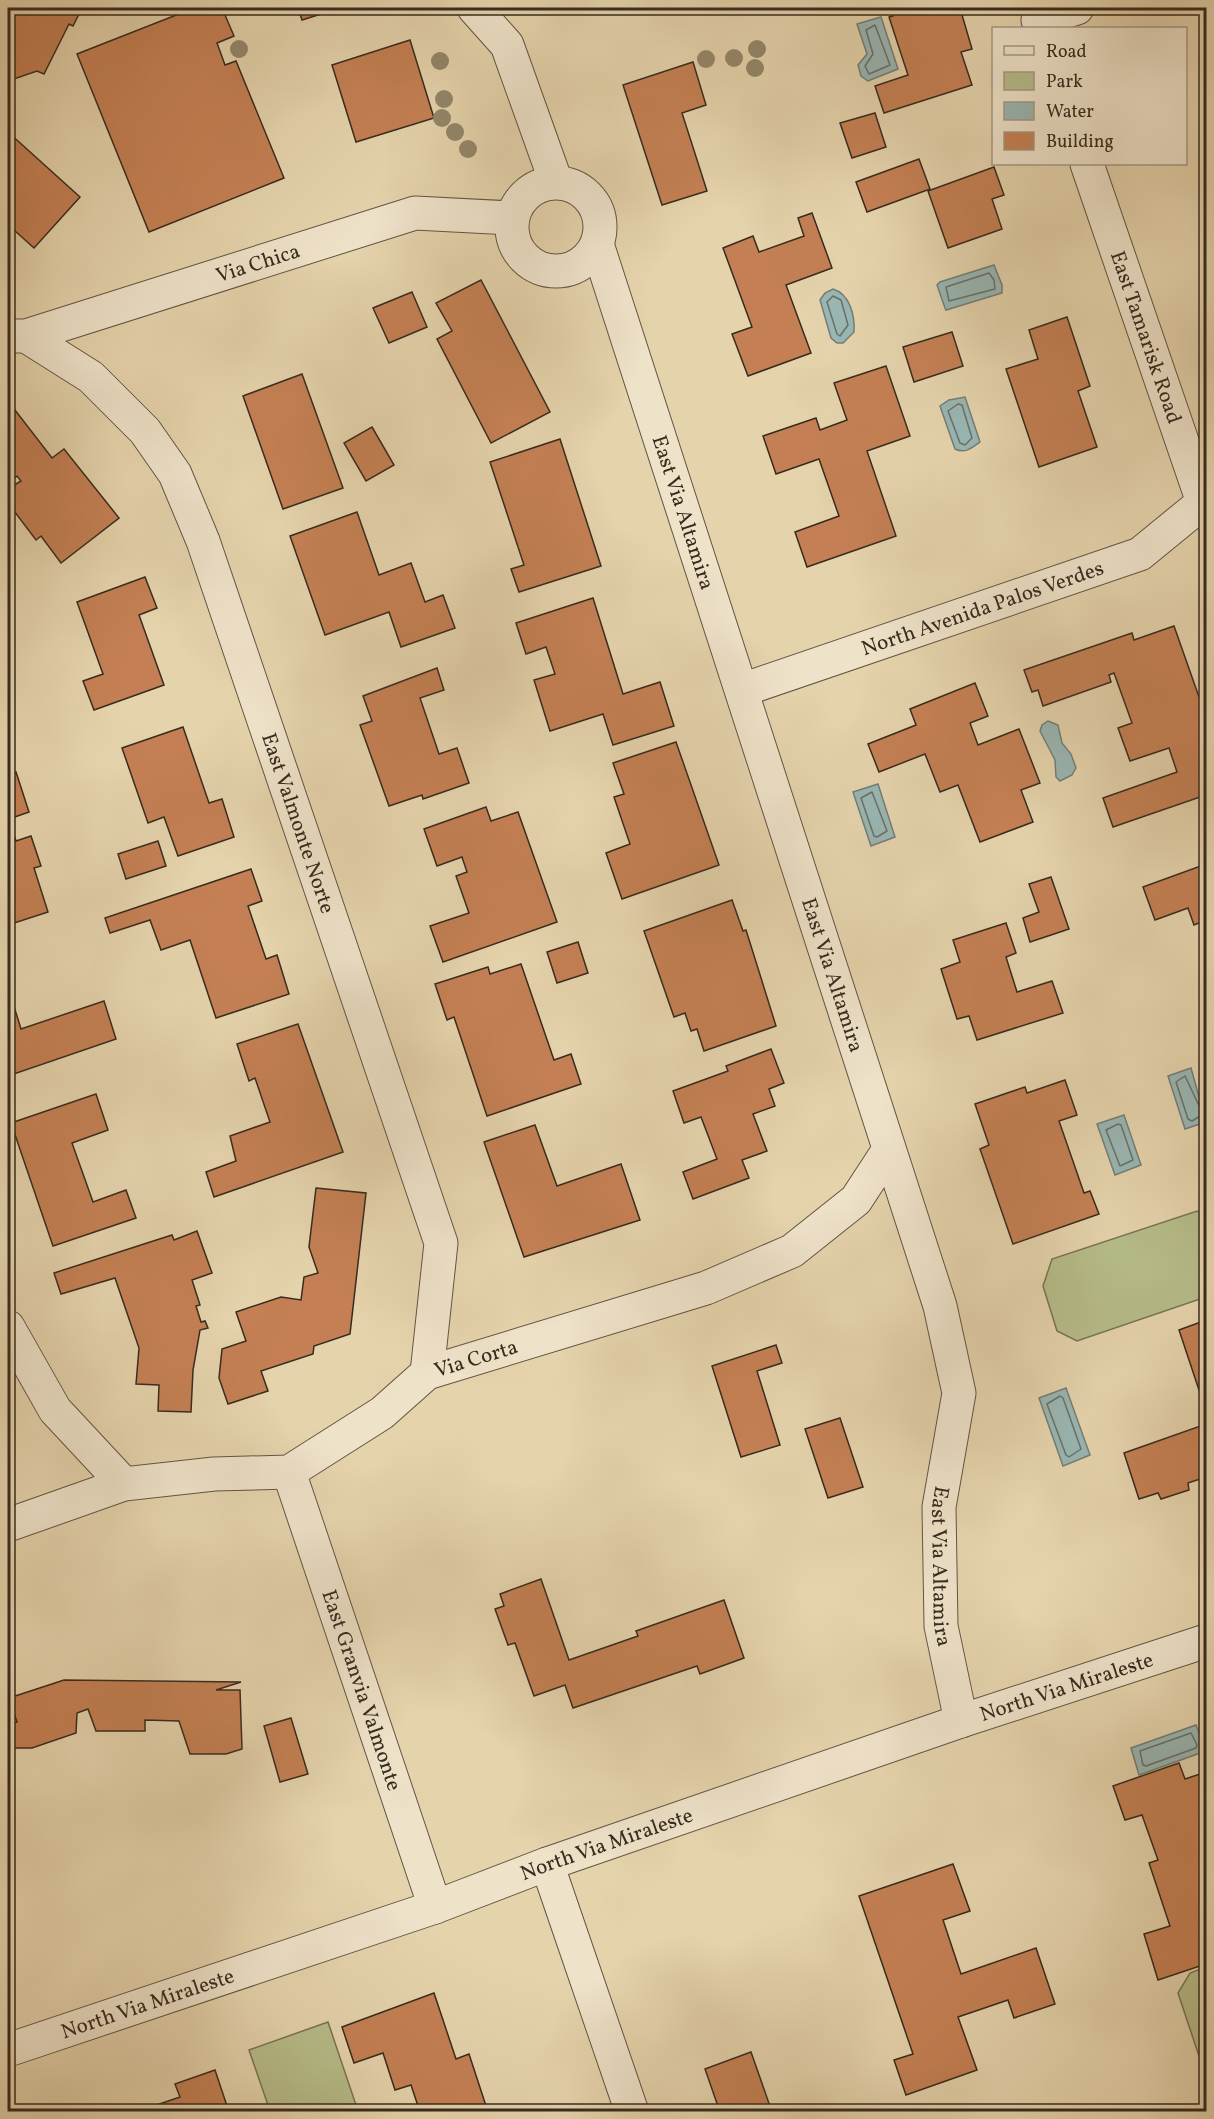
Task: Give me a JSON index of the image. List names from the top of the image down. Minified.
{"streets":{"street":["Via Chica","East Tamarisk Road","East Via Altamira","North Avenida Palos Verdes","East Valmonte Norte","Via Corta","North Via Miraleste","East Granvia Valmonte"]},"crossings":[["Via Chica","East Via Altamira"],["Via Chica","East Valmonte Norte"],["East Tamarisk Road","North Avenida Palos Verdes"],["East Via Altamira","North Avenida Palos Verdes"],["East Via Altamira","Via Corta"],["East Via Altamira","North Via Miraleste"],["East Valmonte Norte","Via Corta"],["Via Corta","East Granvia Valmonte"],["North Via Miraleste","East Granvia Valmonte"]],"legend":["Road","Park","Water","Building"]}
